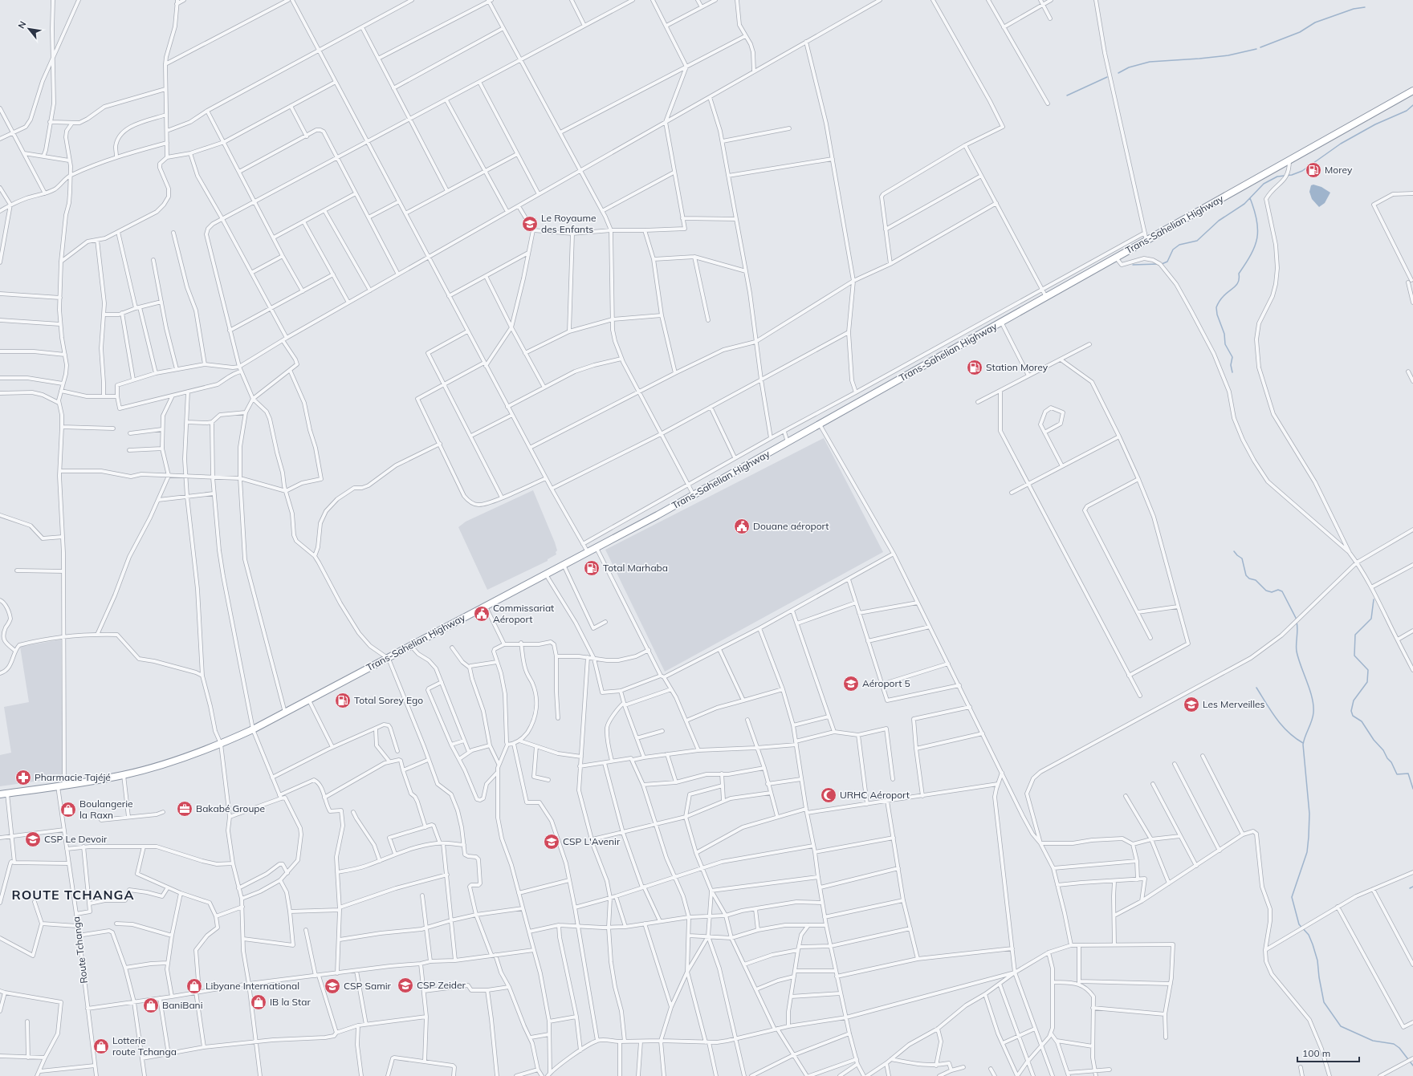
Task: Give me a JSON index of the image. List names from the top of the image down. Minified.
{"streets":{"highway":["Trans-Sahelian Highway"],"street":["Route Tchanga"]},"crossings":[["Trans-Sahelian Highway","Route Tchanga"]],"districts":["ROUTE TCHANGA"],"places":{"fuel station":["Morey","Station Morey","Total Marhaba","Total Sorey Ego"],"school or university":["Le Royaume des Enfants","Aéroport 5","Les Merveilles","CSP Le Devoir","CSP L'Avenir","CSP Zeider","CSP Samir"],"public building":["Douane aéroport","Commissariat Aéroport"],"pharmacy":["Pharmacie Tajéjé"],"mosque":["URHC Aéroport"],"office":["Bakabé Groupe"],"shop":["Boulangerie la Raxn","Libyane International","IB la Star","BaniBani","Lotterie route Tchanga"]},"scale_bar":"100 m","north":"top left"}
